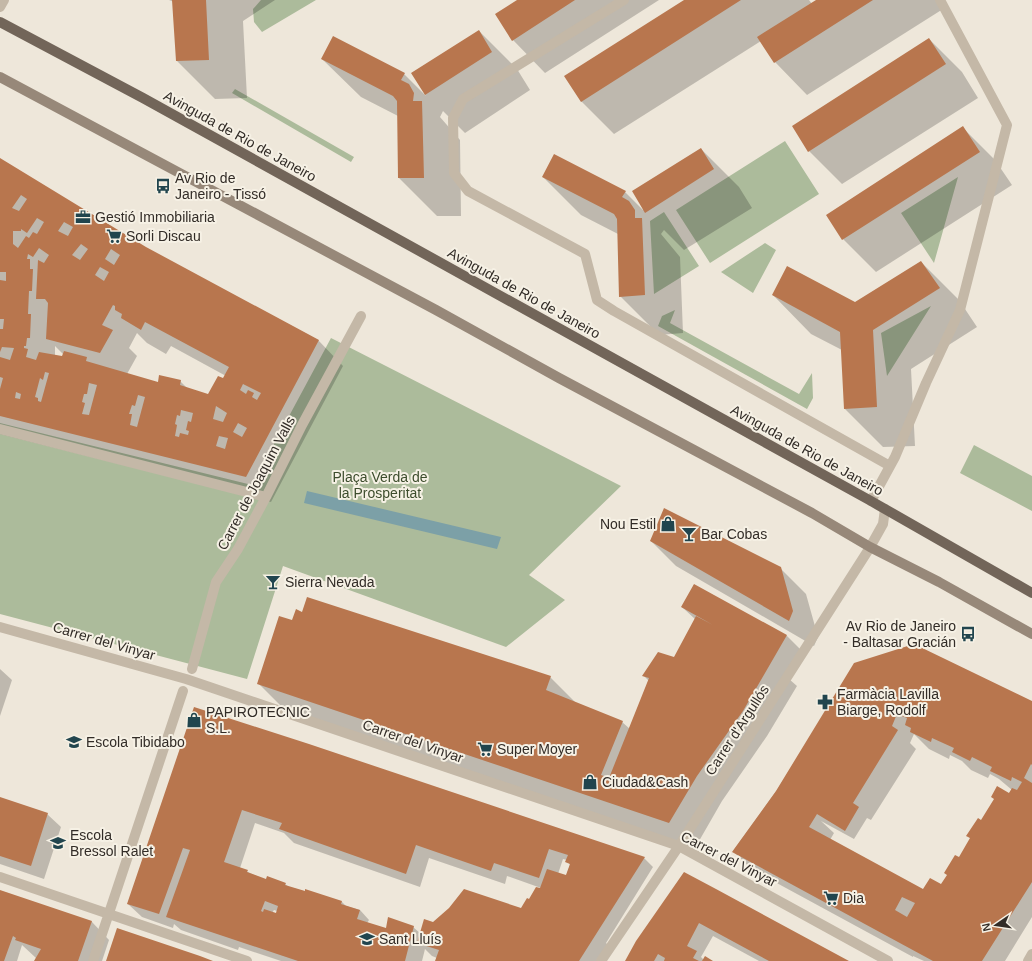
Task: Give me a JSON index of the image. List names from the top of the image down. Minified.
{"streets":{"main road":["Avinguda de Rio de Janeiro"],"street":["Carrer de Joaquim Valls","Carrer del Vinyar","Carrer d'Argullós"]},"crossings":[["Avinguda de Rio de Janeiro","Carrer d'Argullós"],["Carrer del Vinyar","Carrer d'Argullós"]],"parks":["Plaça Verda de la Prosperitat"],"places":{"bus stop":["Av Rio de Janeiro - Tissó","Av Rio de Janeiro - Baltasar Gracián"],"office":["Gestió Immobiliaria"],"supermarket":["Sorli Discau","Super Moyer","Dia"],"shop":["Nou Estil","PAPIROTECNIC S.L.","Ciudad&Cash"],"bar":["Bar Cobas","Sierra Nevada"],"pharmacy":["Farmàcia Lavilla Biarge, Rodolf"],"school or university":["Escola Tibidabo","Escola Bressol Ralet","Sant Lluís"]},"north":"left"}
